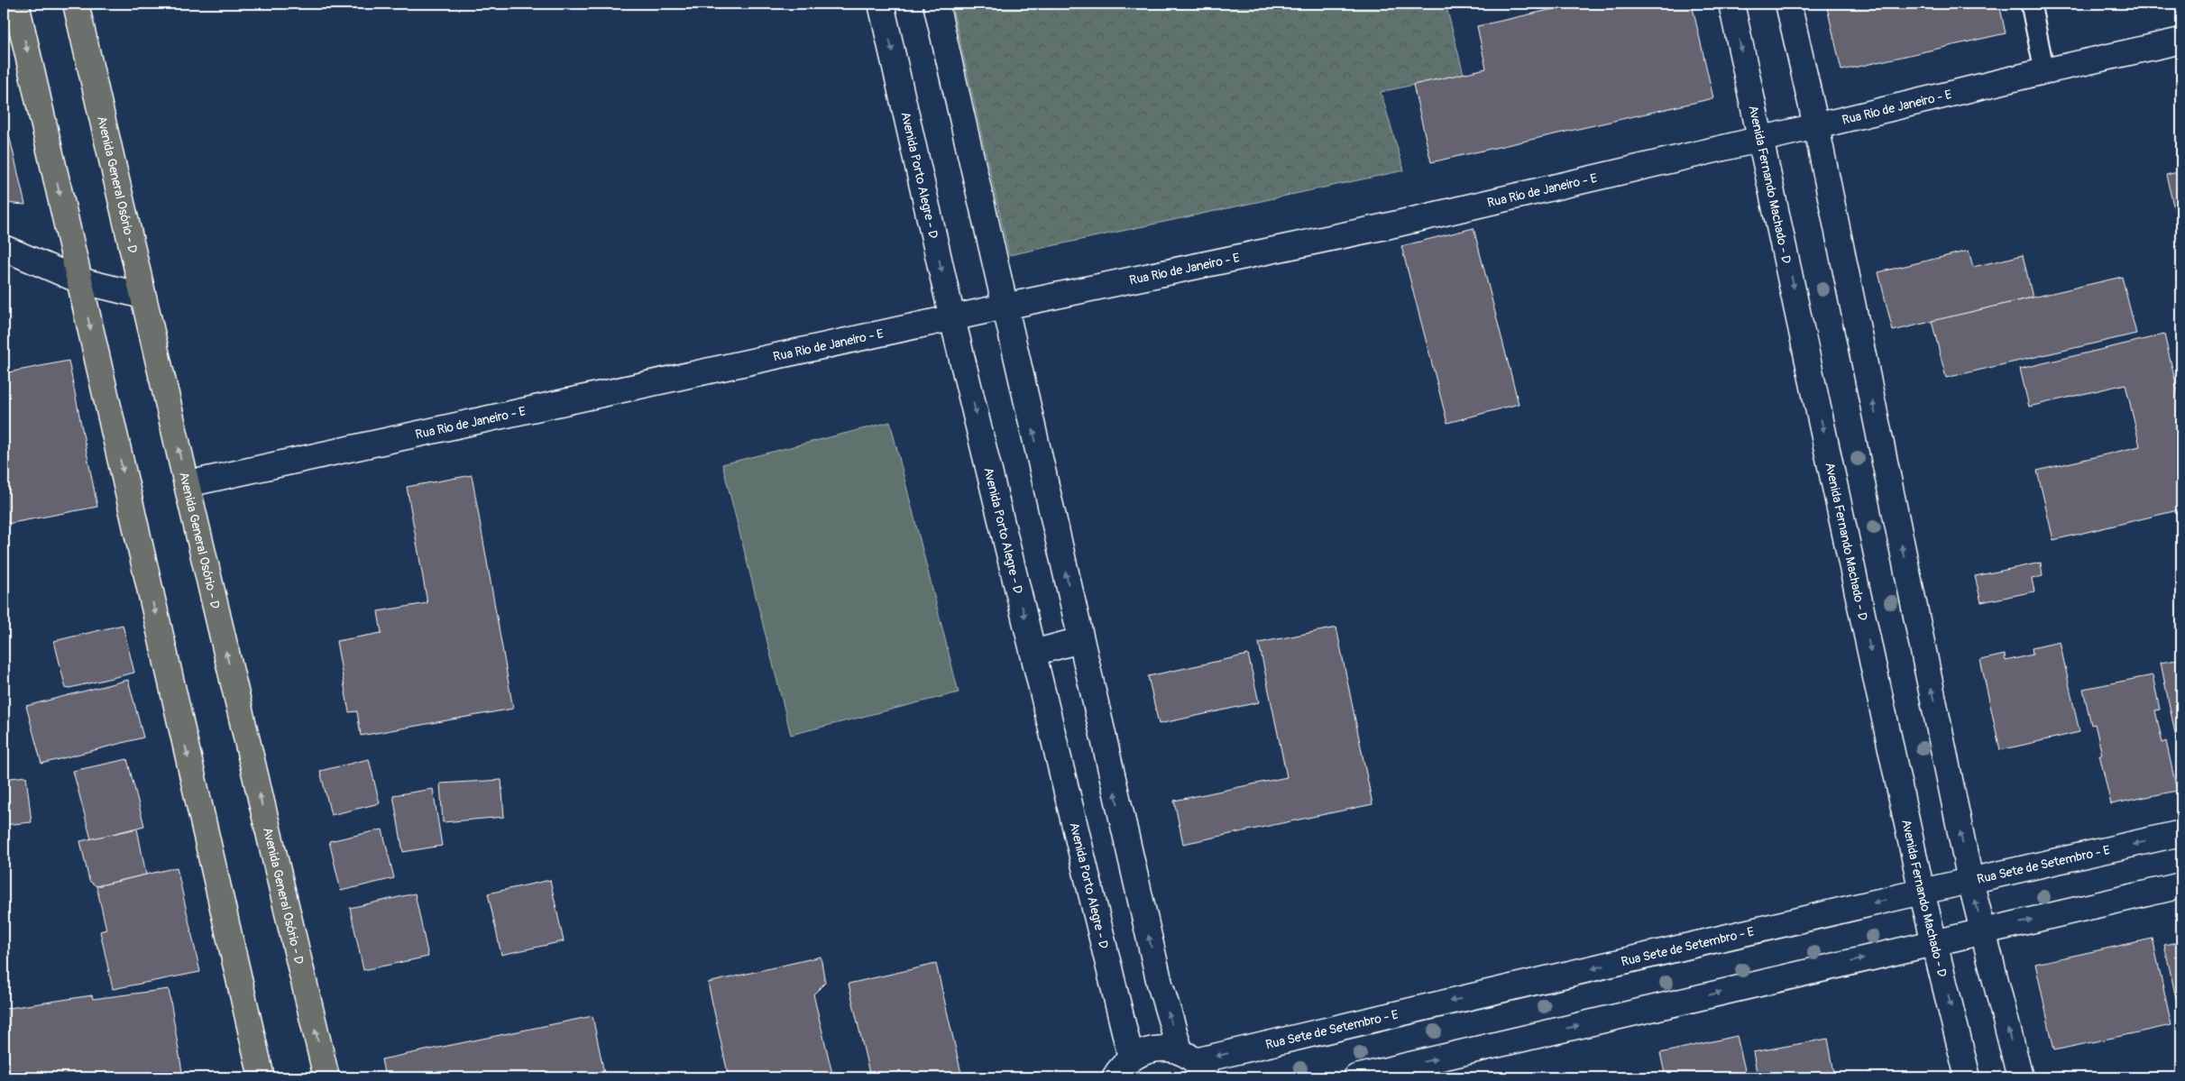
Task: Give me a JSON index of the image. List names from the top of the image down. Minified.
{"streets":{"main road":["Avenida General Osório - D"],"street":["Rua Rio de Janeiro - E","Avenida Porto Alegre - D","Avenida Fernando Machado - D","Rua Sete de Setembro - E"]},"crossings":[["Rua Rio de Janeiro - E","Avenida Porto Alegre - D"],["Rua Rio de Janeiro - E","Avenida Fernando Machado - D"],["Rua Rio de Janeiro - E","Avenida General Osório - D"],["Avenida Fernando Machado - D","Rua Sete de Setembro - E"]]}
